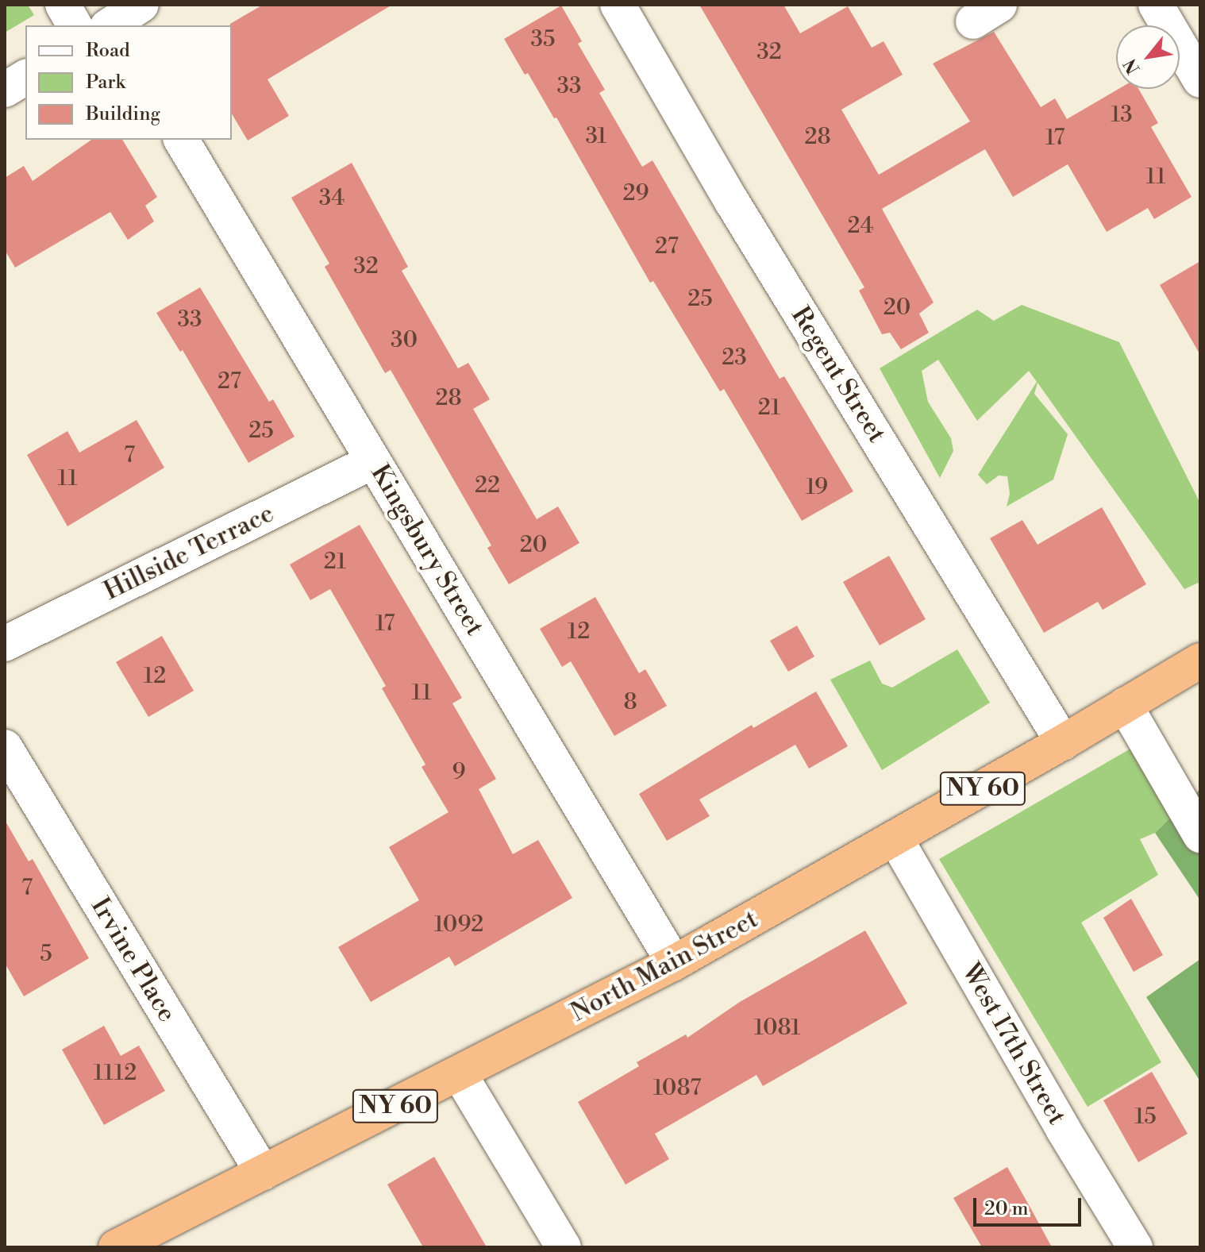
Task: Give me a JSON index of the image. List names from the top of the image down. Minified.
{"streets":{"highway":["NY 60","North Main Street"],"street":["Regent Street","Kingsbury Street","Hillside Terrace","Irvine Place","West 17th Street"]},"crossings":[["Regent Street","North Main Street"],["Kingsbury Street","Hillside Terrace"],["Kingsbury Street","North Main Street"],["Irvine Place","North Main Street"],["North Main Street","West 17th Street"]],"house_numbers":["35","32","33","13","31","28","17","11","29","34","24","27","32","25","20","33","30","23","27","28","21","25","7","11","22","19","20","21","17","12","12","11","8","9","7","1092","5","1081","1112","1087","15"],"legend":["Road","Park","Building"],"scale_bar":"20 m","north":"bottom left"}
